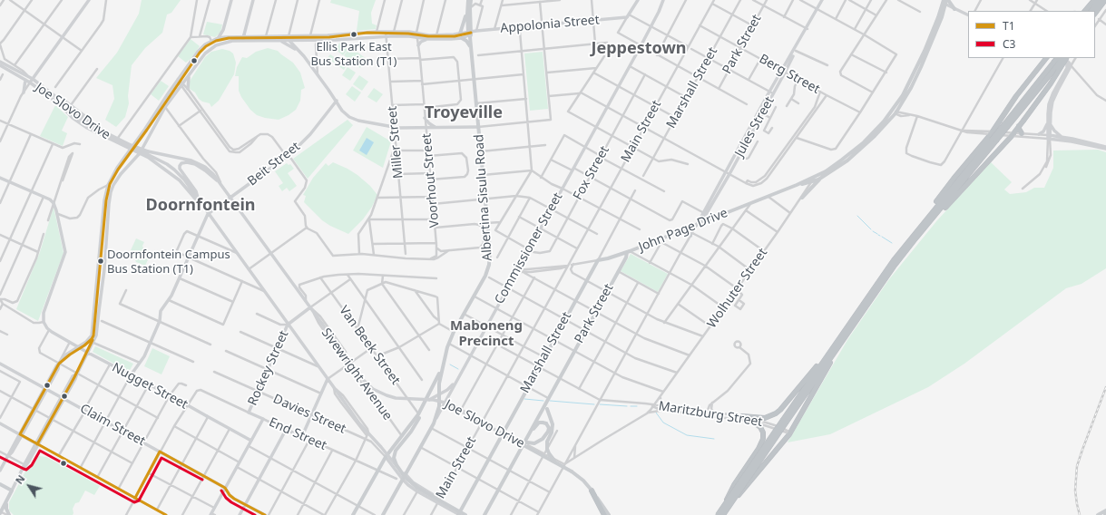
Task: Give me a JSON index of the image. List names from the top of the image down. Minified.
{"streets":{"main road":["Appolonia Street","Park Street","Marshall Street","Joe Slovo Drive","Jules Street","Beit Street","Albertina Sisulu Road","John Page Drive","Commissioner Street","Rockey Street","Nugget Street","Claim Street","End Street"],"street":["Berg Street","Main Street","Miller Street","Fox Street","Voorhout Street","Wolhuter Street","Van Beek Street","Sivewright Avenue","Davies Street","Maritzburg Street"]},"crossings":[["Appolonia Street","Albertina Sisulu Road"],["Park Street","Berg Street"],["Park Street","John Page Drive"],["Park Street","Maritzburg Street"],["Berg Street","Marshall Street"],["Berg Street","Jules Street"],["Berg Street","Main Street"],["Marshall Street","John Page Drive"],["Marshall Street","Maritzburg Street"],["Joe Slovo Drive","Beit Street"],["Joe Slovo Drive","Rockey Street"],["Joe Slovo Drive","Sivewright Avenue"],["Jules Street","John Page Drive"],["Jules Street","Maritzburg Street"],["Main Street","John Page Drive"],["Main Street","Maritzburg Street"],["Beit Street","Nugget Street"],["Fox Street","Commissioner Street"],["Albertina Sisulu Road","Commissioner Street"],["Albertina Sisulu Road","Van Beek Street"],["Albertina Sisulu Road","Sivewright Avenue"],["Albertina Sisulu Road","End Street"],["John Page Drive","Commissioner Street"],["John Page Drive","Wolhuter Street"],["Wolhuter Street","Maritzburg Street"],["Rockey Street","Davies Street"],["Rockey Street","End Street"]],"districts":["Jeppestown","Troyeville","Doornfontein","Maboneng Precinct"],"places":["Ellis Park East Bus Station (T1)","Doornfontein Campus Bus Station (T1)"],"lines":["transit line T1","transit line C3"],"legend":["T1","C3"],"north":"top left"}
